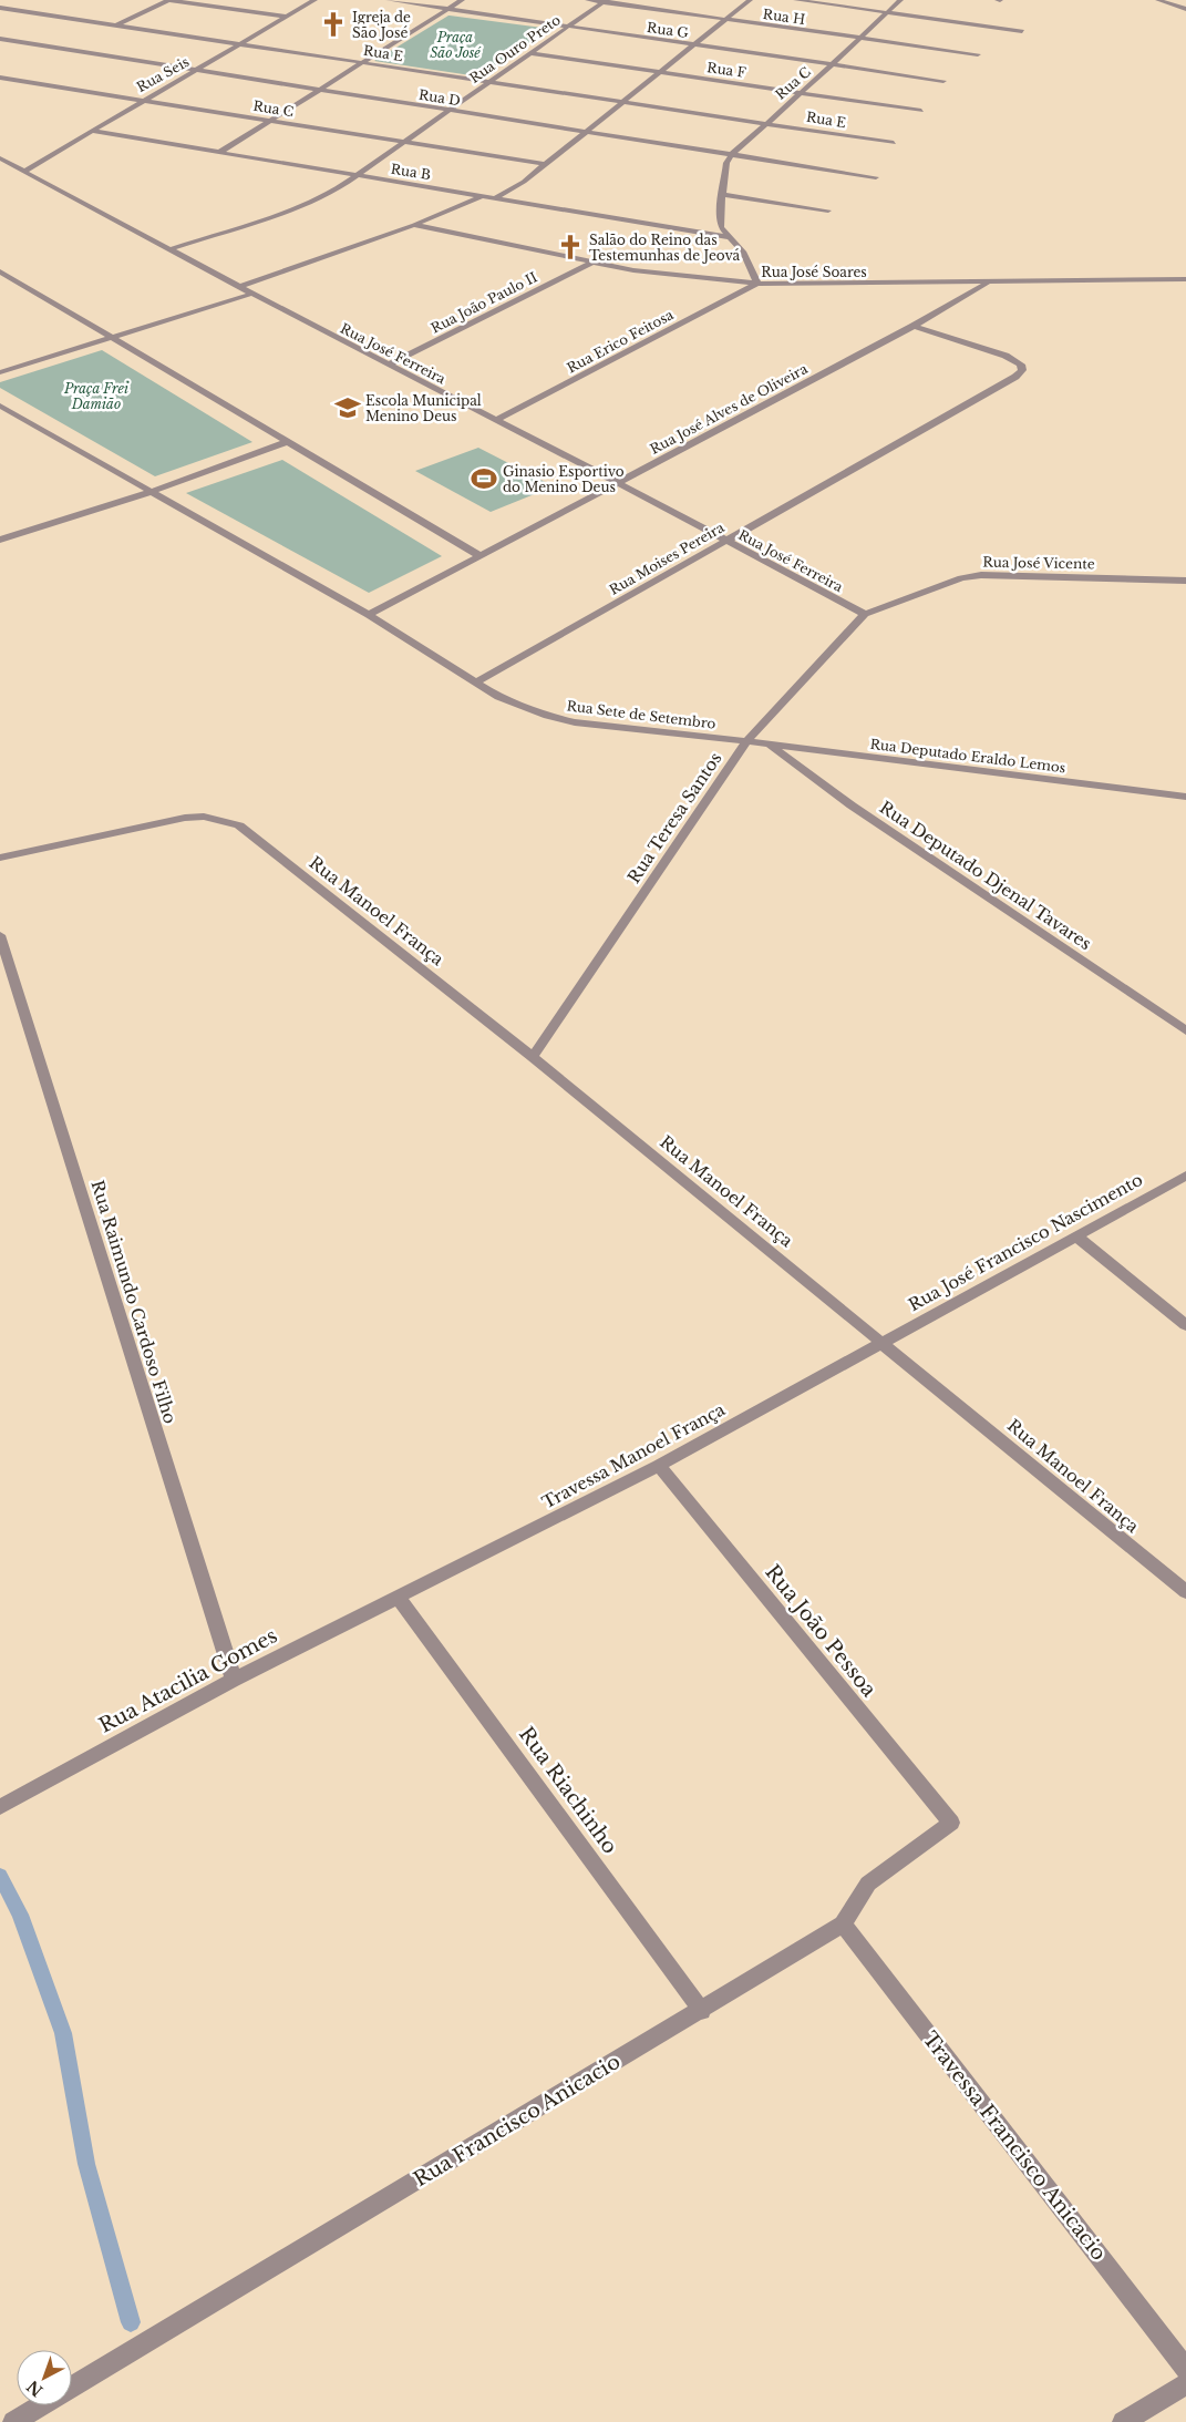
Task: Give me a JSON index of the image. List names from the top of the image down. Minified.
{"streets":{"street":["Rua H","Rua G","Rua Ouro Preto","Rua E","Rua F","Rua Seis","Rua C","Rua D","Rua B","Rua José Soares","Rua João Paulo II","Rua Erico Feitosa","Rua José Ferreira","Rua José Alves de Oliveira","Rua Moises Pereira","Rua José Vicente","Rua Sete de Setembro","Rua Deputado Eraldo Lemos","Rua Teresa Santos","Rua Deputado Djenal Tavares","Rua Manoel França","Rua José Francisco Nascimento","Rua Raimundo Cardoso Filho","Travessa Manoel França","Rua João Pessoa","Rua Atacilia Gomes","Rua Riachinho","Rua Francisco Anicacio","Travessa Francisco Anicacio"]},"crossings":[["Rua H","Rua Ouro Preto"],["Rua H","Rua C"],["Rua G","Rua Ouro Preto"],["Rua G","Rua C"],["Rua Ouro Preto","Rua E"],["Rua Ouro Preto","Rua F"],["Rua Ouro Preto","Rua C"],["Rua Ouro Preto","Rua D"],["Rua Ouro Preto","Rua B"],["Rua Ouro Preto","Rua José Ferreira"],["Rua E","Rua Seis"],["Rua E","Rua C"],["Rua F","Rua C"],["Rua Seis","Rua C"],["Rua Seis","Rua D"],["Rua Seis","Rua B"],["Rua Seis","Rua José Ferreira"],["Rua C","Rua D"],["Rua José Soares","Rua João Paulo II"],["Rua José Soares","Rua Erico Feitosa"],["Rua José Soares","Rua José Alves de Oliveira"],["Rua João Paulo II","Rua José Ferreira"],["Rua Erico Feitosa","Rua José Ferreira"],["Rua José Ferreira","Rua José Alves de Oliveira"],["Rua José Ferreira","Rua Moises Pereira"],["Rua José Ferreira","Rua José Vicente"],["Rua José Ferreira","Rua Teresa Santos"],["Rua José Alves de Oliveira","Rua Moises Pereira"],["Rua Moises Pereira","Rua Sete de Setembro"],["Rua José Vicente","Rua Teresa Santos"],["Rua Sete de Setembro","Rua Deputado Eraldo Lemos"],["Rua Sete de Setembro","Rua Teresa Santos"],["Rua Deputado Eraldo Lemos","Rua Teresa Santos"],["Rua Deputado Eraldo Lemos","Rua Deputado Djenal Tavares"],["Rua Teresa Santos","Rua Manoel França"],["Rua Manoel França","Rua José Francisco Nascimento"],["Rua Manoel França","Travessa Manoel França"],["Rua José Francisco Nascimento","Travessa Manoel França"],["Rua Raimundo Cardoso Filho","Rua Atacilia Gomes"],["Travessa Manoel França","Rua João Pessoa"],["Travessa Manoel França","Rua Atacilia Gomes"],["Travessa Manoel França","Rua Riachinho"],["Rua João Pessoa","Rua Francisco Anicacio"],["Rua Atacilia Gomes","Rua Riachinho"],["Rua Riachinho","Rua Francisco Anicacio"],["Rua Francisco Anicacio","Travessa Francisco Anicacio"]],"parks":["Praça São José","Praça Frei Damião"],"places":{"church":["Igreja de São José","Salão do Reino das Testemunhas de Jeová"],"school or university":["Escola Municipal Menino Deus"],"sports":["Ginasio Esportivo do Menino Deus"]},"north":"bottom left"}
